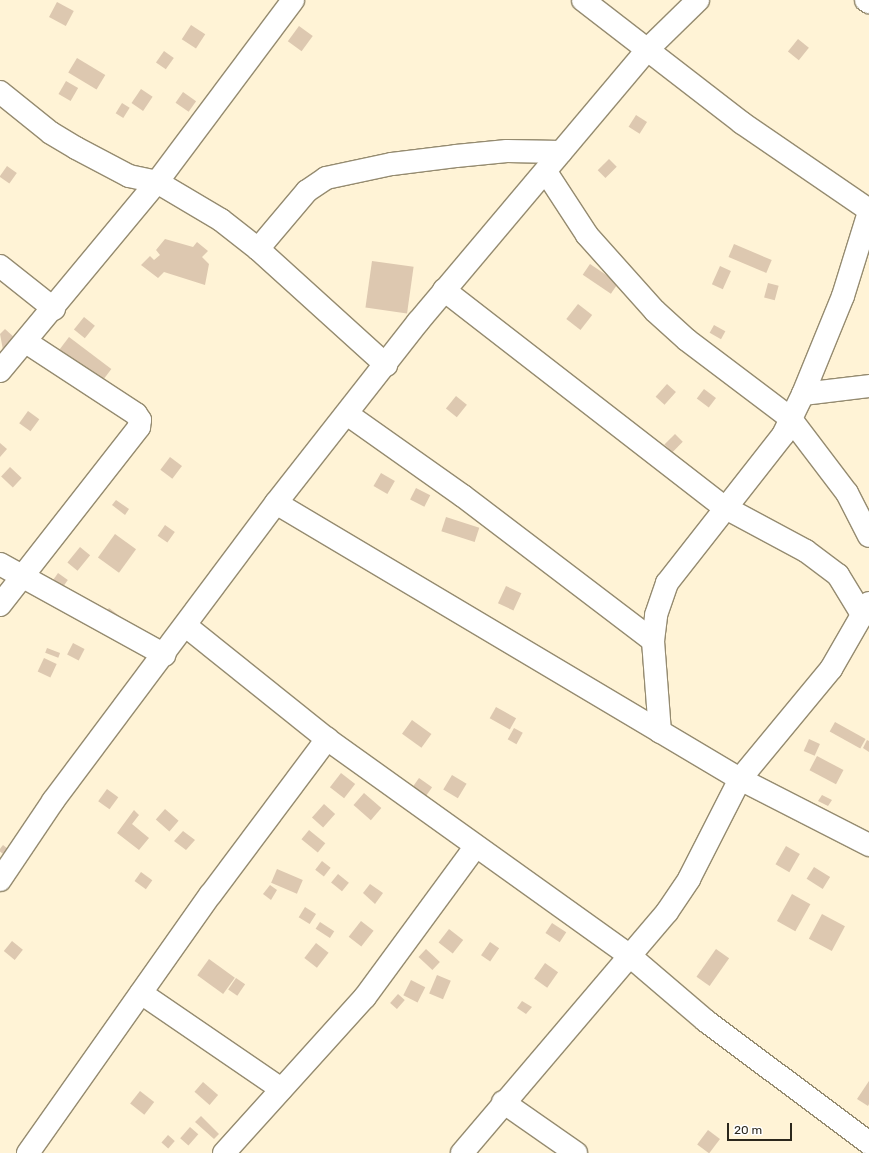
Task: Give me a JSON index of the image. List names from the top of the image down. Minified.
{"scale_bar":"20 m"}
